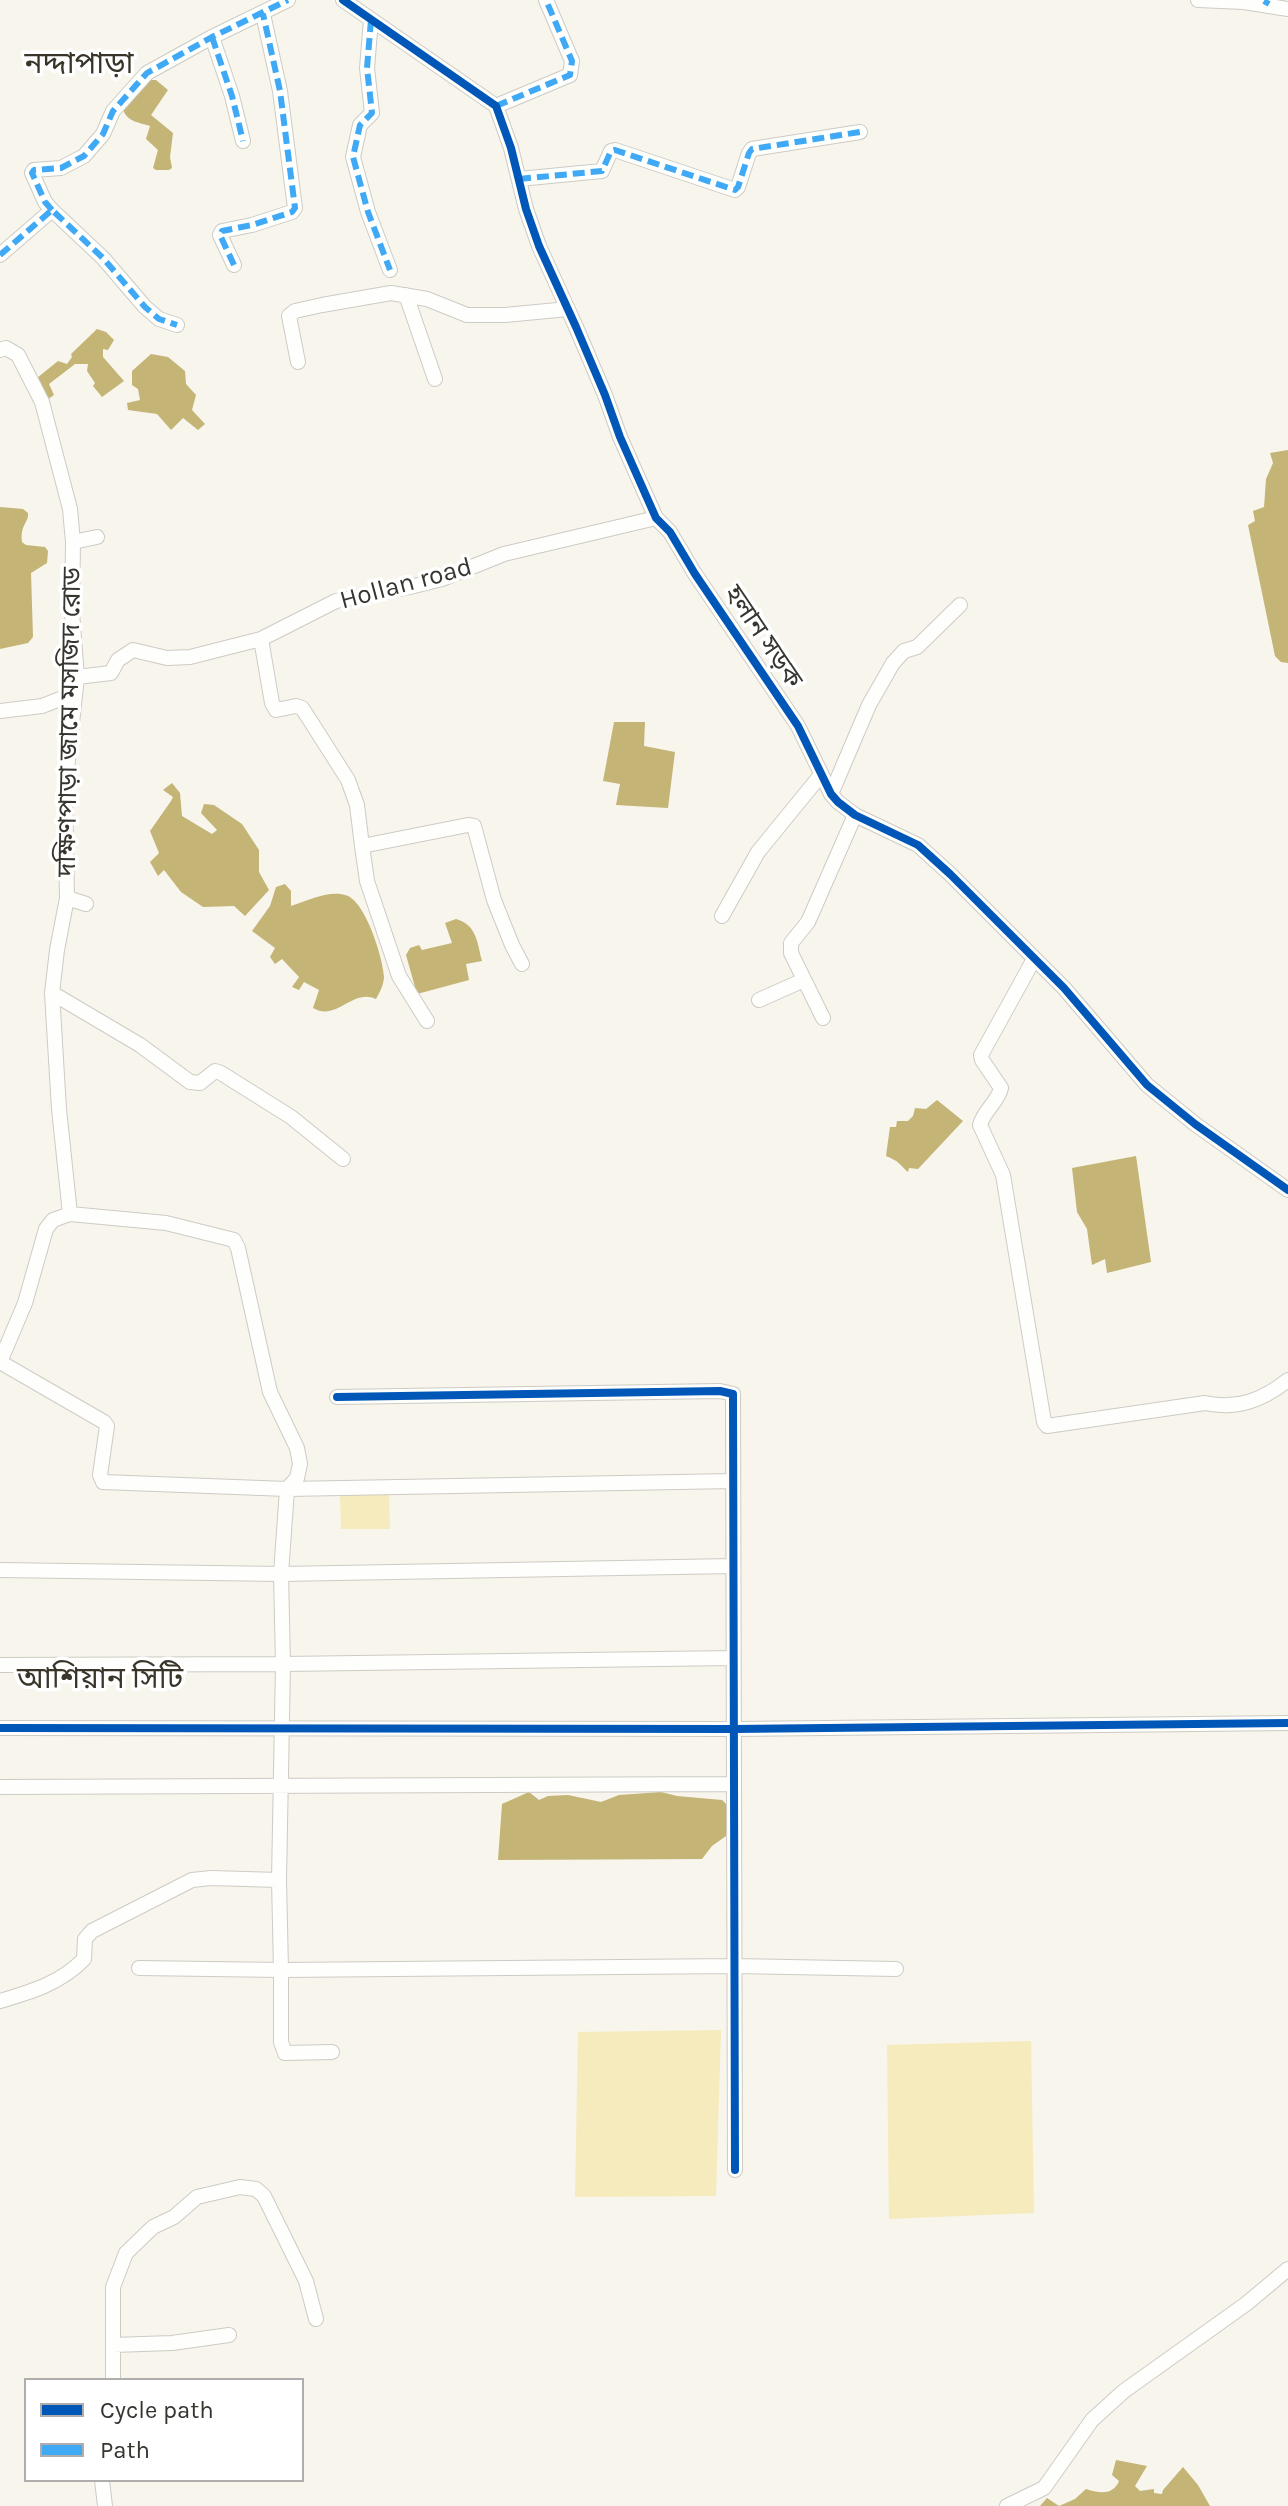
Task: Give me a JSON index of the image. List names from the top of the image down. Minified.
{"streets":{"street":["Hollan road","হলান সড়ক","দক্ষিণপাড়া জামে মসজিদ রোড"]},"crossings":[["Hollan road","হলান সড়ক"],["Hollan road","দক্ষিণপাড়া জামে মসজিদ রোড"]],"districts":["নদ্দাপাড়া","আশিয়ান সিটি"],"legend":["Cycle path","Path"]}
